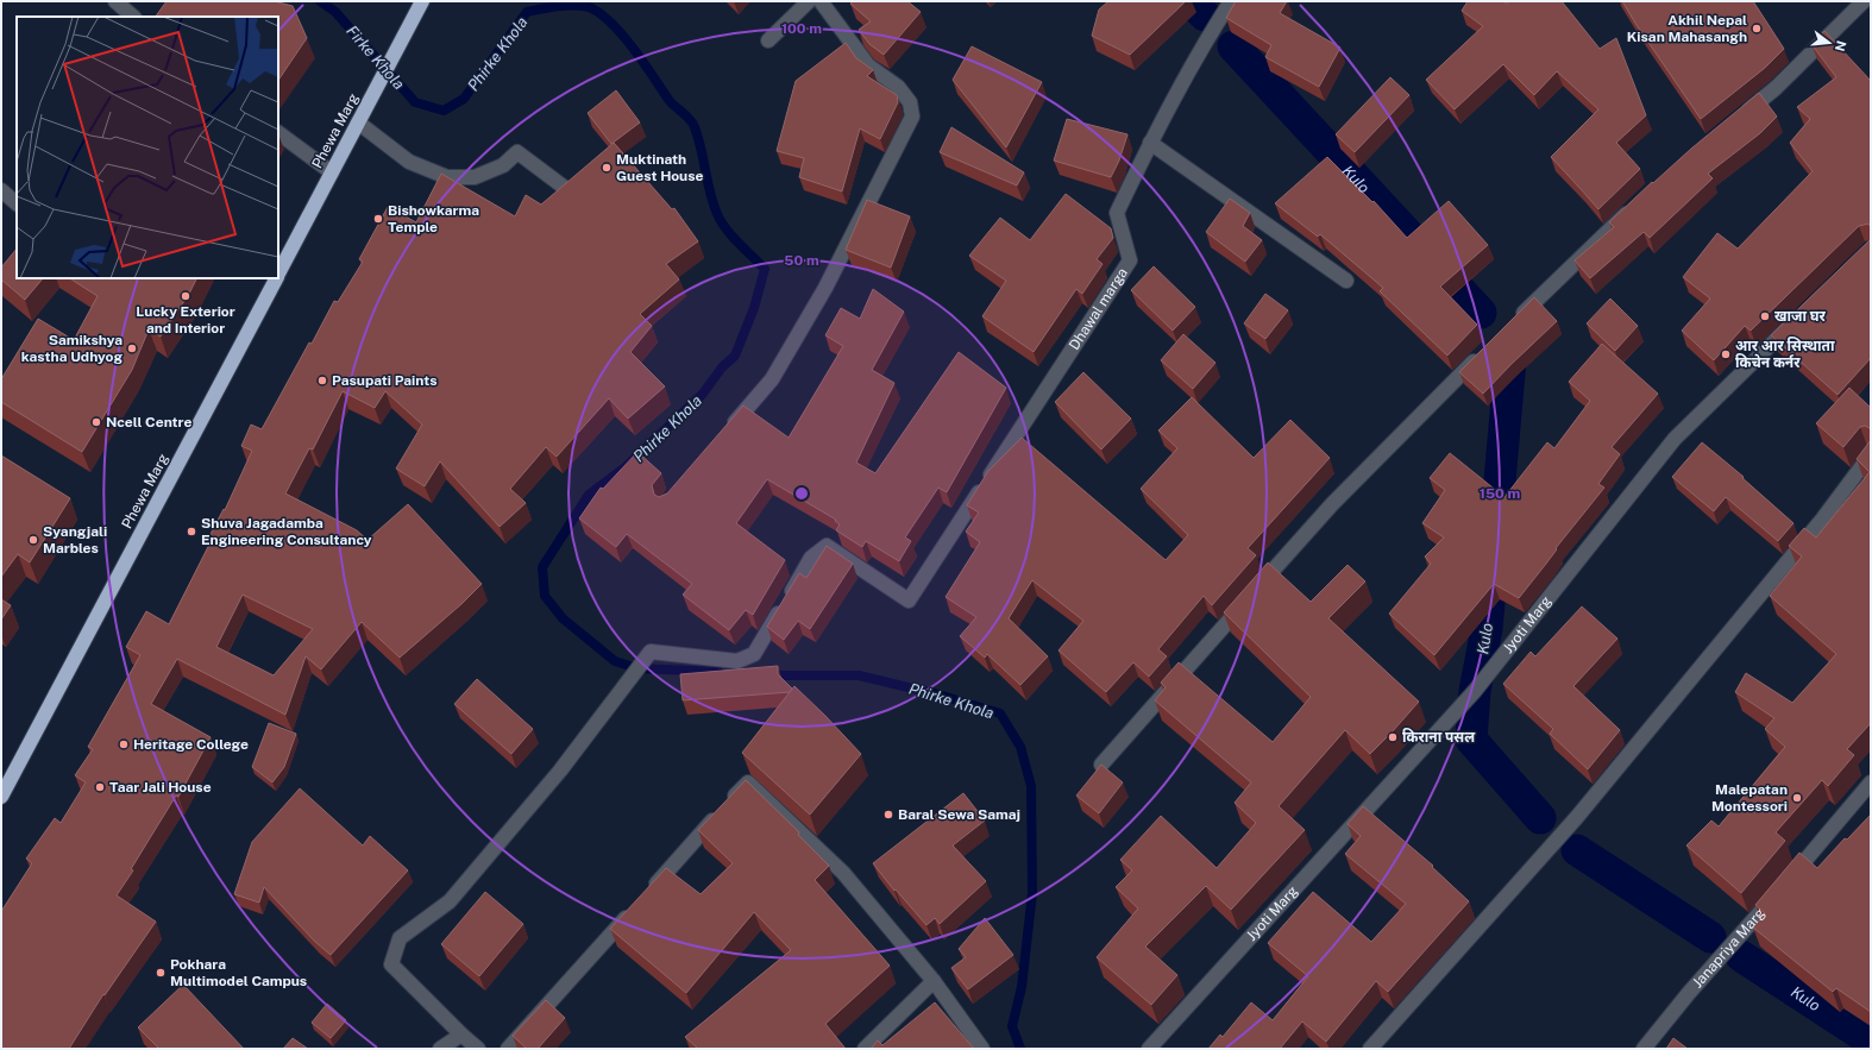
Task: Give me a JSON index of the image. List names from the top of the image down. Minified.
{"streets":{"highway":["Phewa Marg"],"street":["Dhawal marga","Jyoti Marg","Janapriya Marg"]},"water":["Phirke Khola","Firke Khola","Kulo"],"places":["Akhil Nepal Kisan Mahasangh","Muktinath Guest House","Bishowkarma Temple","Lucky Exterior and Interior","खाजा घर","Samikshya kastha Udhyog","आर आर सिस्थाता किचेन कर्नर","Pasupati Paints","Ncell Centre","Shuva Jagadamba Engineering Consultancy","Syangjali Marbles","किराना पसल","Heritage College","Taar Jali House","Malepatan Montessori","Baral Sewa Samaj","Pokhara Multimodel Campus"],"north":"right","rings":["100 m","50 m","150 m"]}
